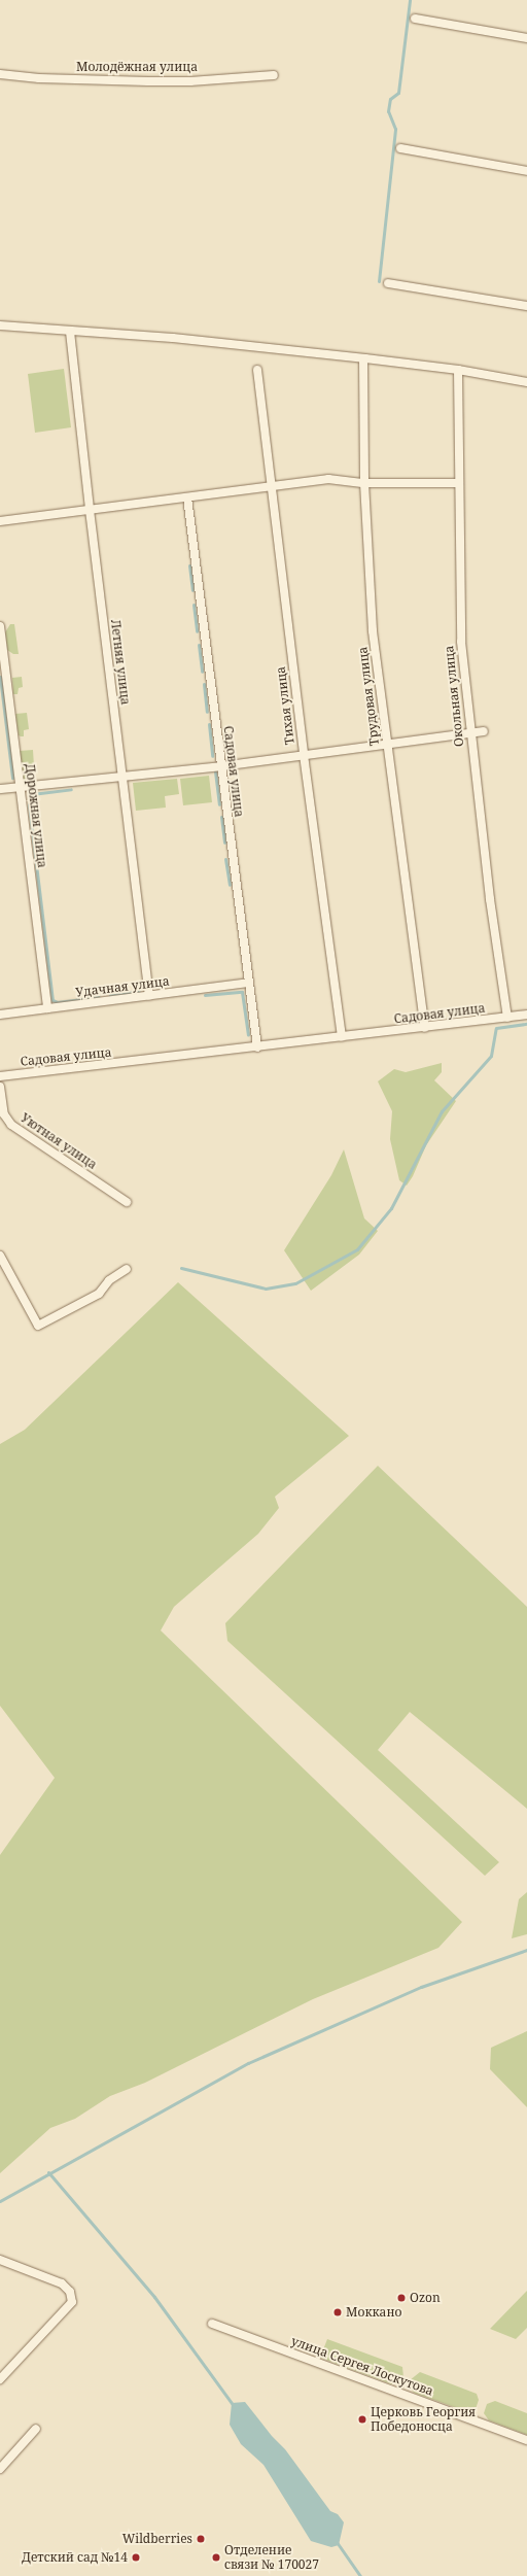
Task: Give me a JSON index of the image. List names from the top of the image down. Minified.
{"streets":{"street":["Молодёжная улица","Летняя улица","Трудовая улица","Окольная улица","Тихая улица","Садовая улица","Дорожная улица","Удачная улица","Уютная улица","улица Сергея Лоскутова"]},"crossings":[["Летняя улица","Удачная улица"],["Трудовая улица","Садовая улица"],["Окольная улица","Садовая улица"],["Тихая улица","Садовая улица"],["Садовая улица","Удачная улица"],["Дорожная улица","Удачная улица"]],"places":["Ozon","Моккано","Церковь Георгия Победоносца","Wildberries","Детский сад №14","Отделение связи № 170027"]}
